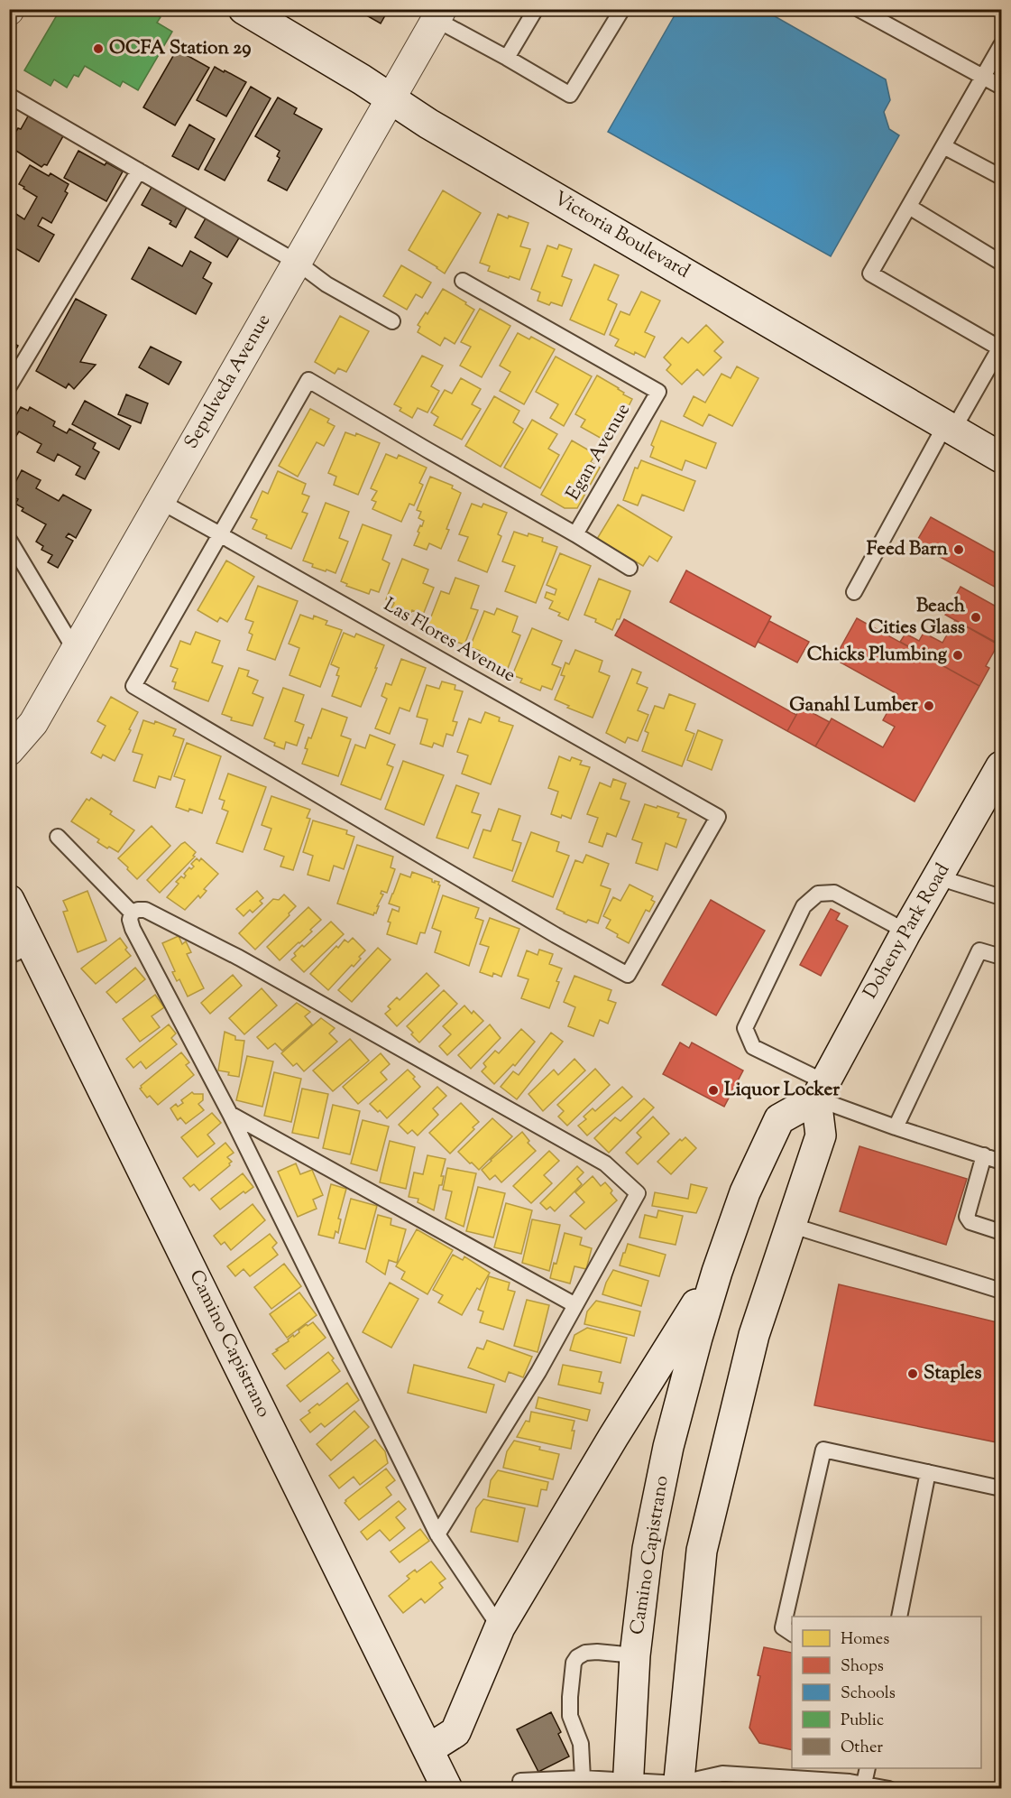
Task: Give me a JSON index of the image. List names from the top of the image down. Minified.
{"streets":{"main road":["Victoria Boulevard","Doheny Park Road","Camino Capistrano"],"street":["Sepulveda Avenue"],"lane":["Egan Avenue","Las Flores Avenue"]},"crossings":[["Victoria Boulevard","Sepulveda Avenue"],["Sepulveda Avenue","Las Flores Avenue"]],"places":["OCFA Station 29","Feed Barn","Beach Cities Glass","Chicks Plumbing","Ganahl Lumber","Liquor Locker","Staples"],"legend":["Homes","Shops","Schools","Public","Other"]}
